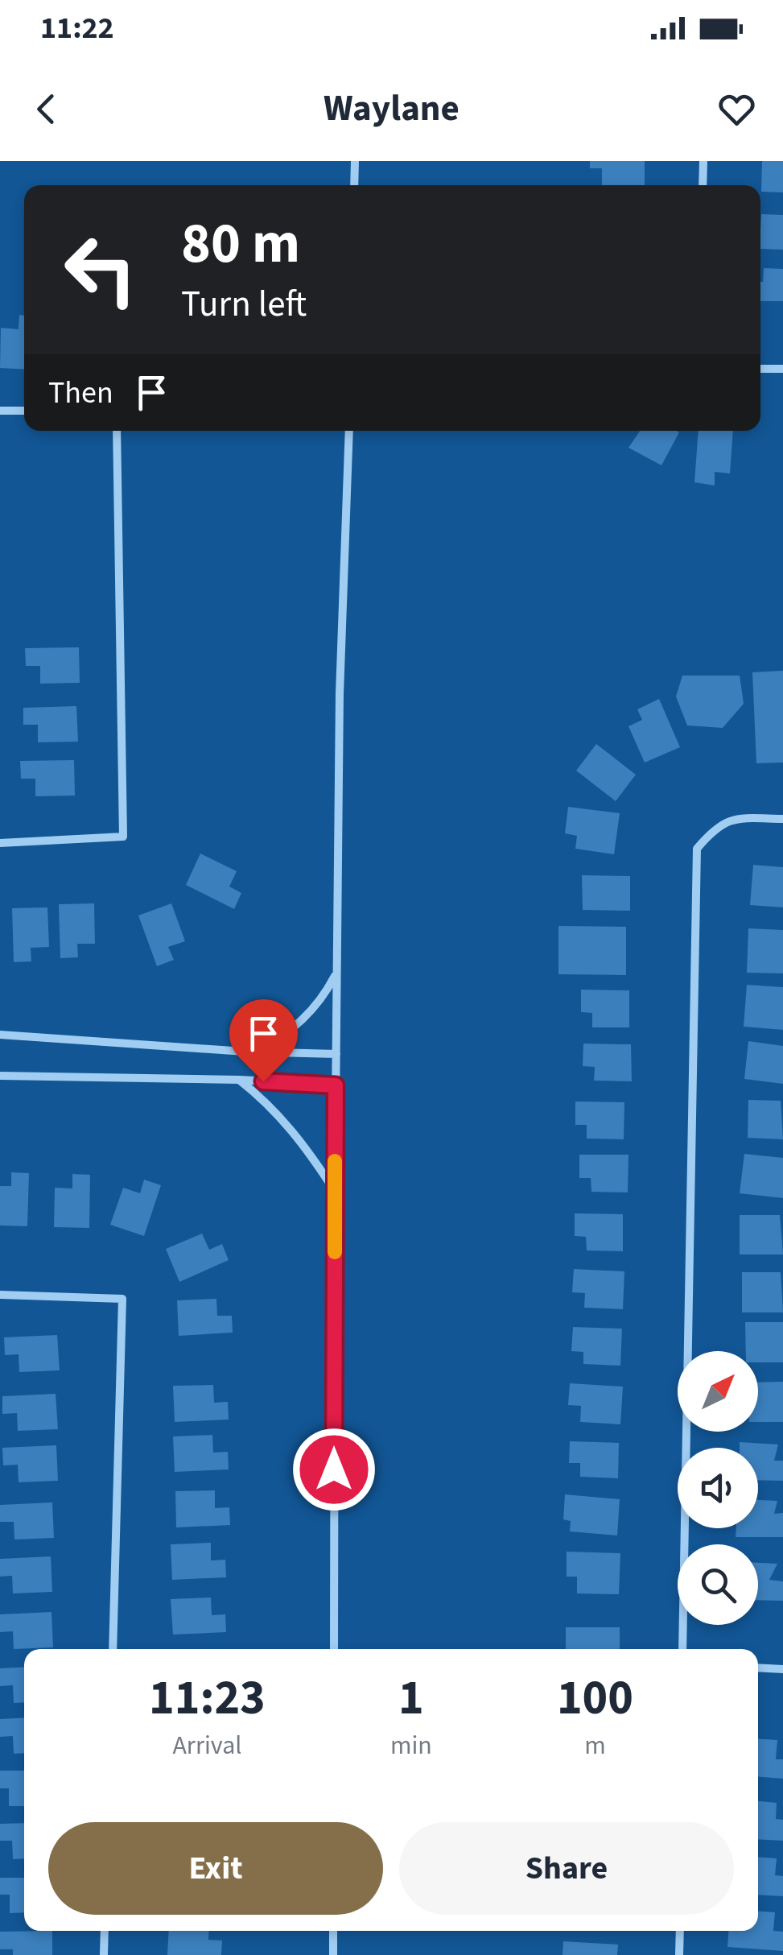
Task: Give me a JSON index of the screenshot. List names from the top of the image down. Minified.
{"north":"top right","page":{"status":"11:22","header":"Waylane","turn":["80 m","Turn left"],"then":"Then","eta":["11:23","Arrival","1","min","100","m"],"buttons":["Exit","Share"]}}
